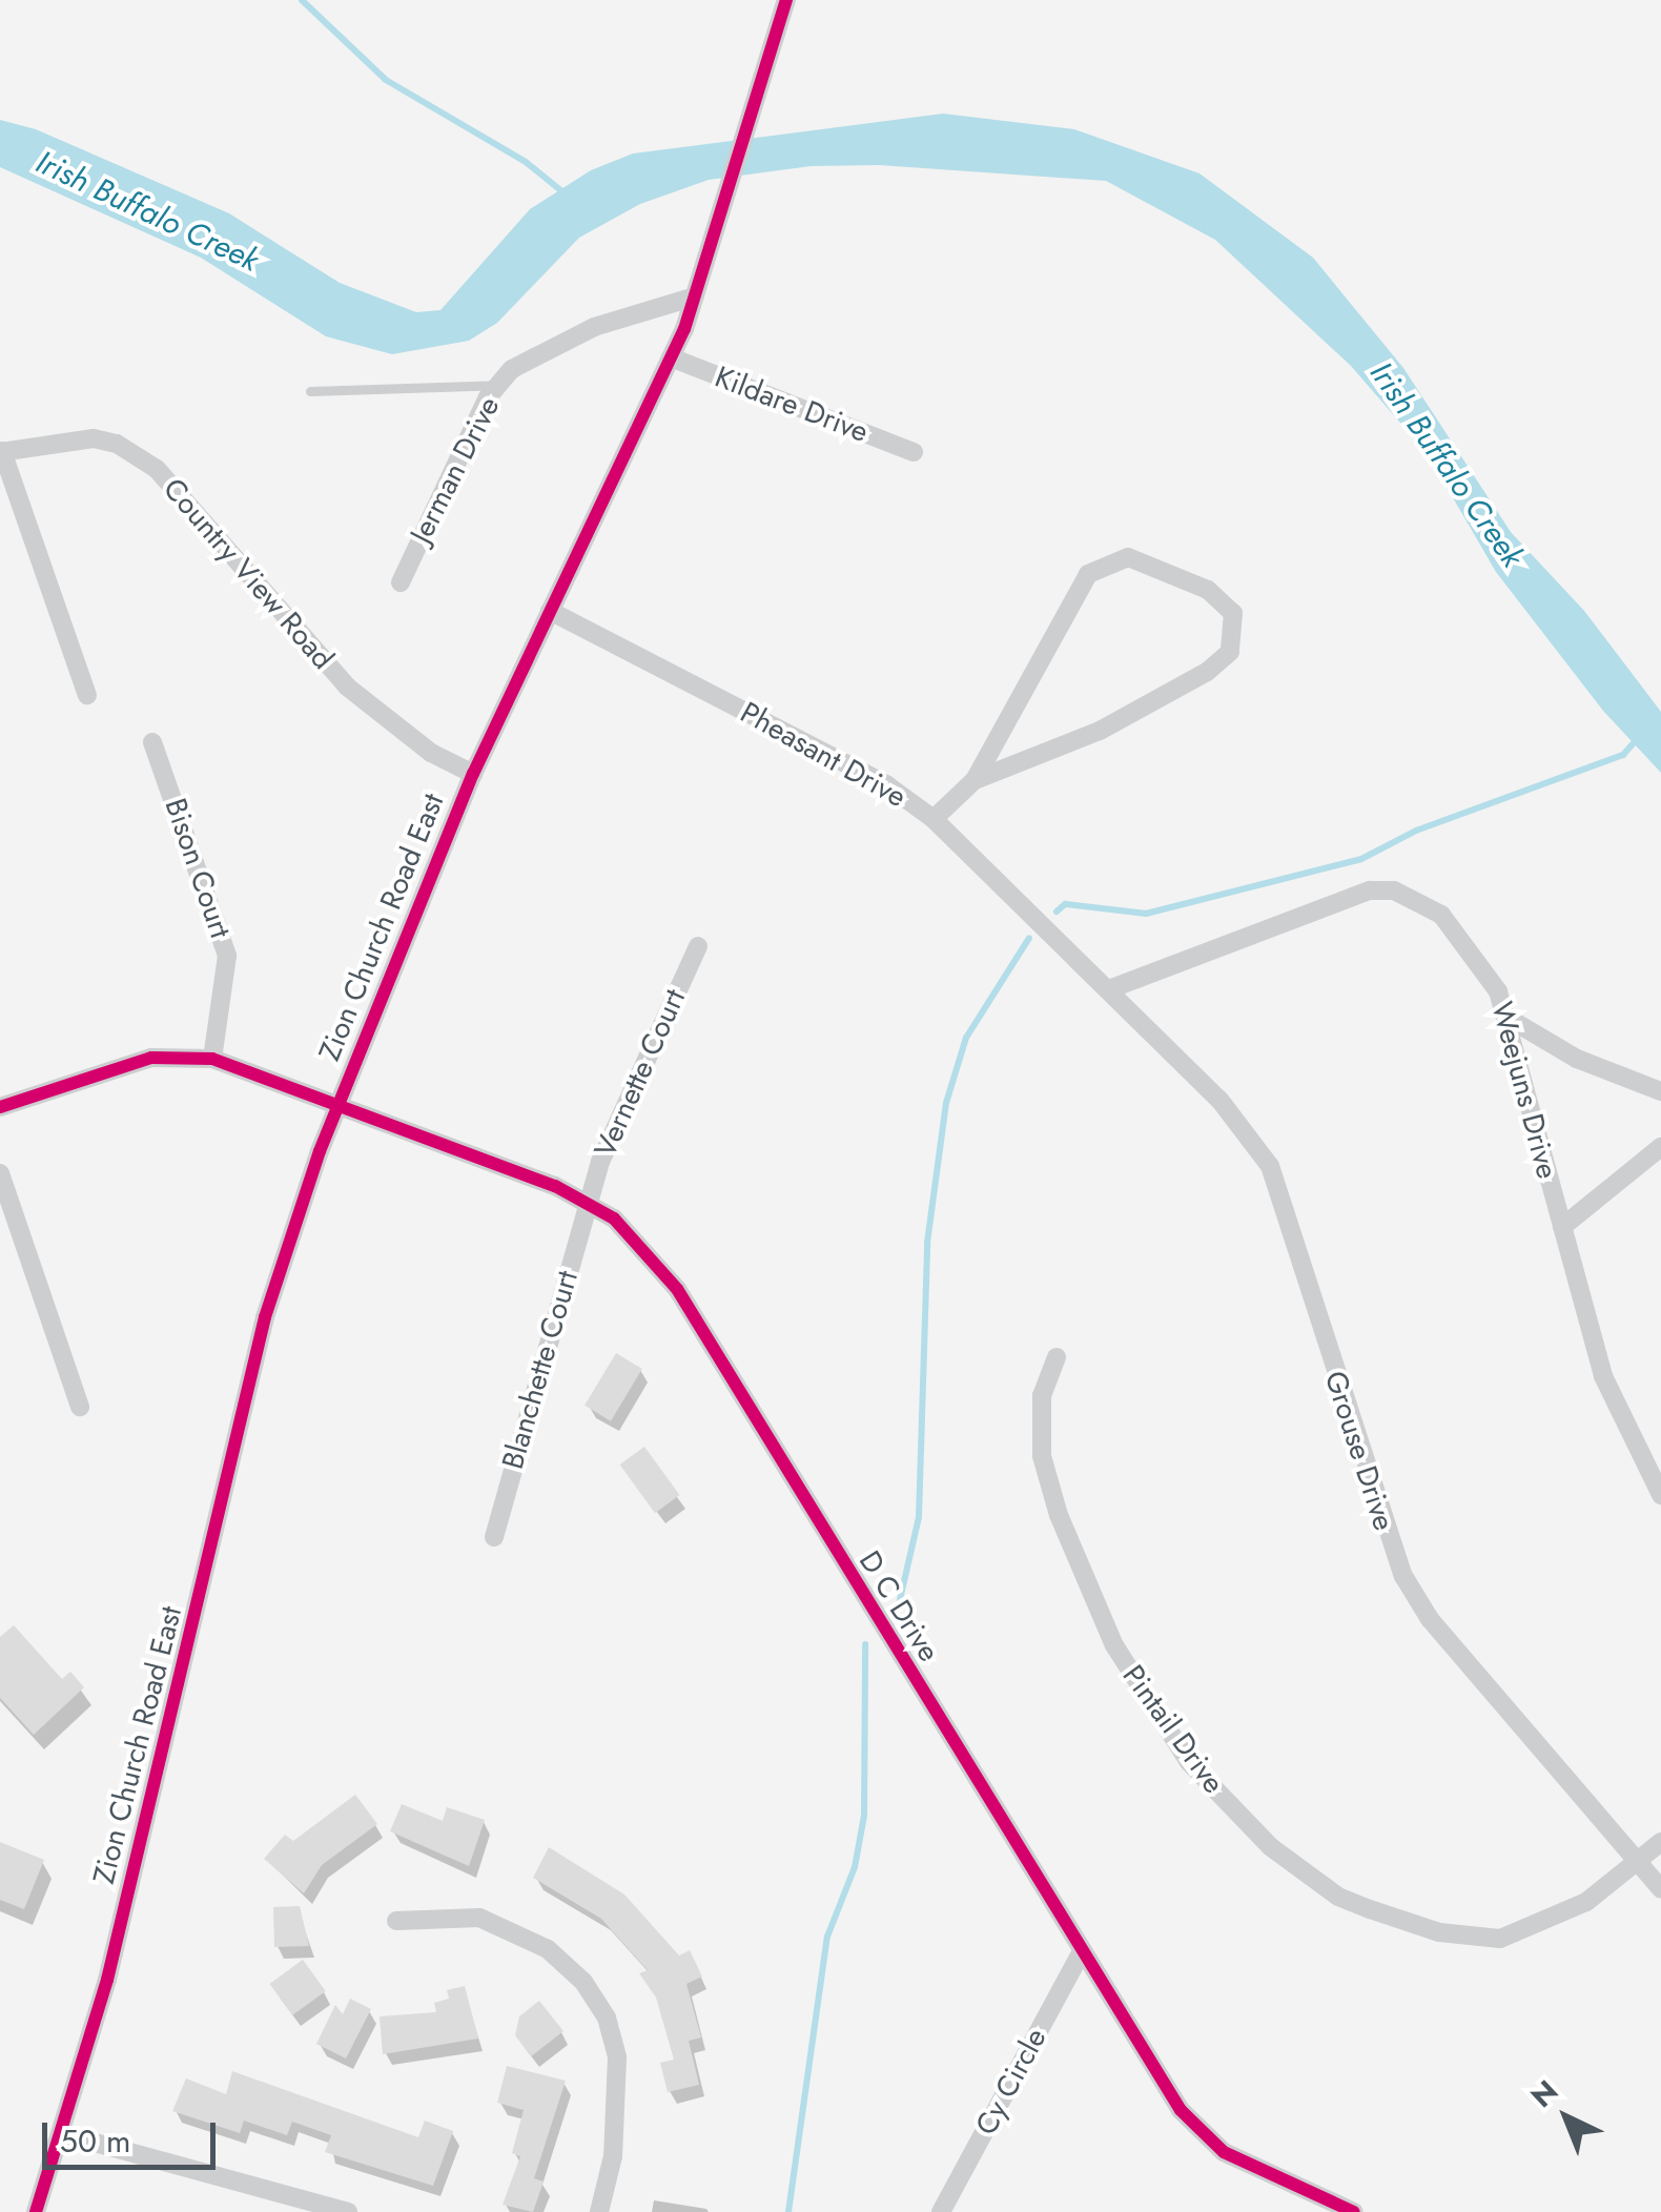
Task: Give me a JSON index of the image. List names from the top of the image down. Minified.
{"streets":{"street":["Kildare Drive","Jerman Drive","Country View Road","Pheasant Drive","Bison Court","Zion Church Road East","Vernette Court","Weejuns Drive","Blanchette Court","Grouse Drive","D C Drive","Pintail Drive","Cy Circle"]},"crossings":[["Kildare Drive","Zion Church Road East"],["Jerman Drive","Zion Church Road East"],["Country View Road","Zion Church Road East"],["Pheasant Drive","Zion Church Road East"],["Pheasant Drive","Weejuns Drive"],["Pheasant Drive","Grouse Drive"],["Bison Court","D C Drive"],["Zion Church Road East","D C Drive"],["Vernette Court","Blanchette Court"],["Vernette Court","D C Drive"],["Weejuns Drive","Grouse Drive"],["Blanchette Court","D C Drive"],["Grouse Drive","Pintail Drive"],["D C Drive","Cy Circle"]],"water":["Irish Buffalo Creek"],"scale_bar":"50 m","north":"top left"}
